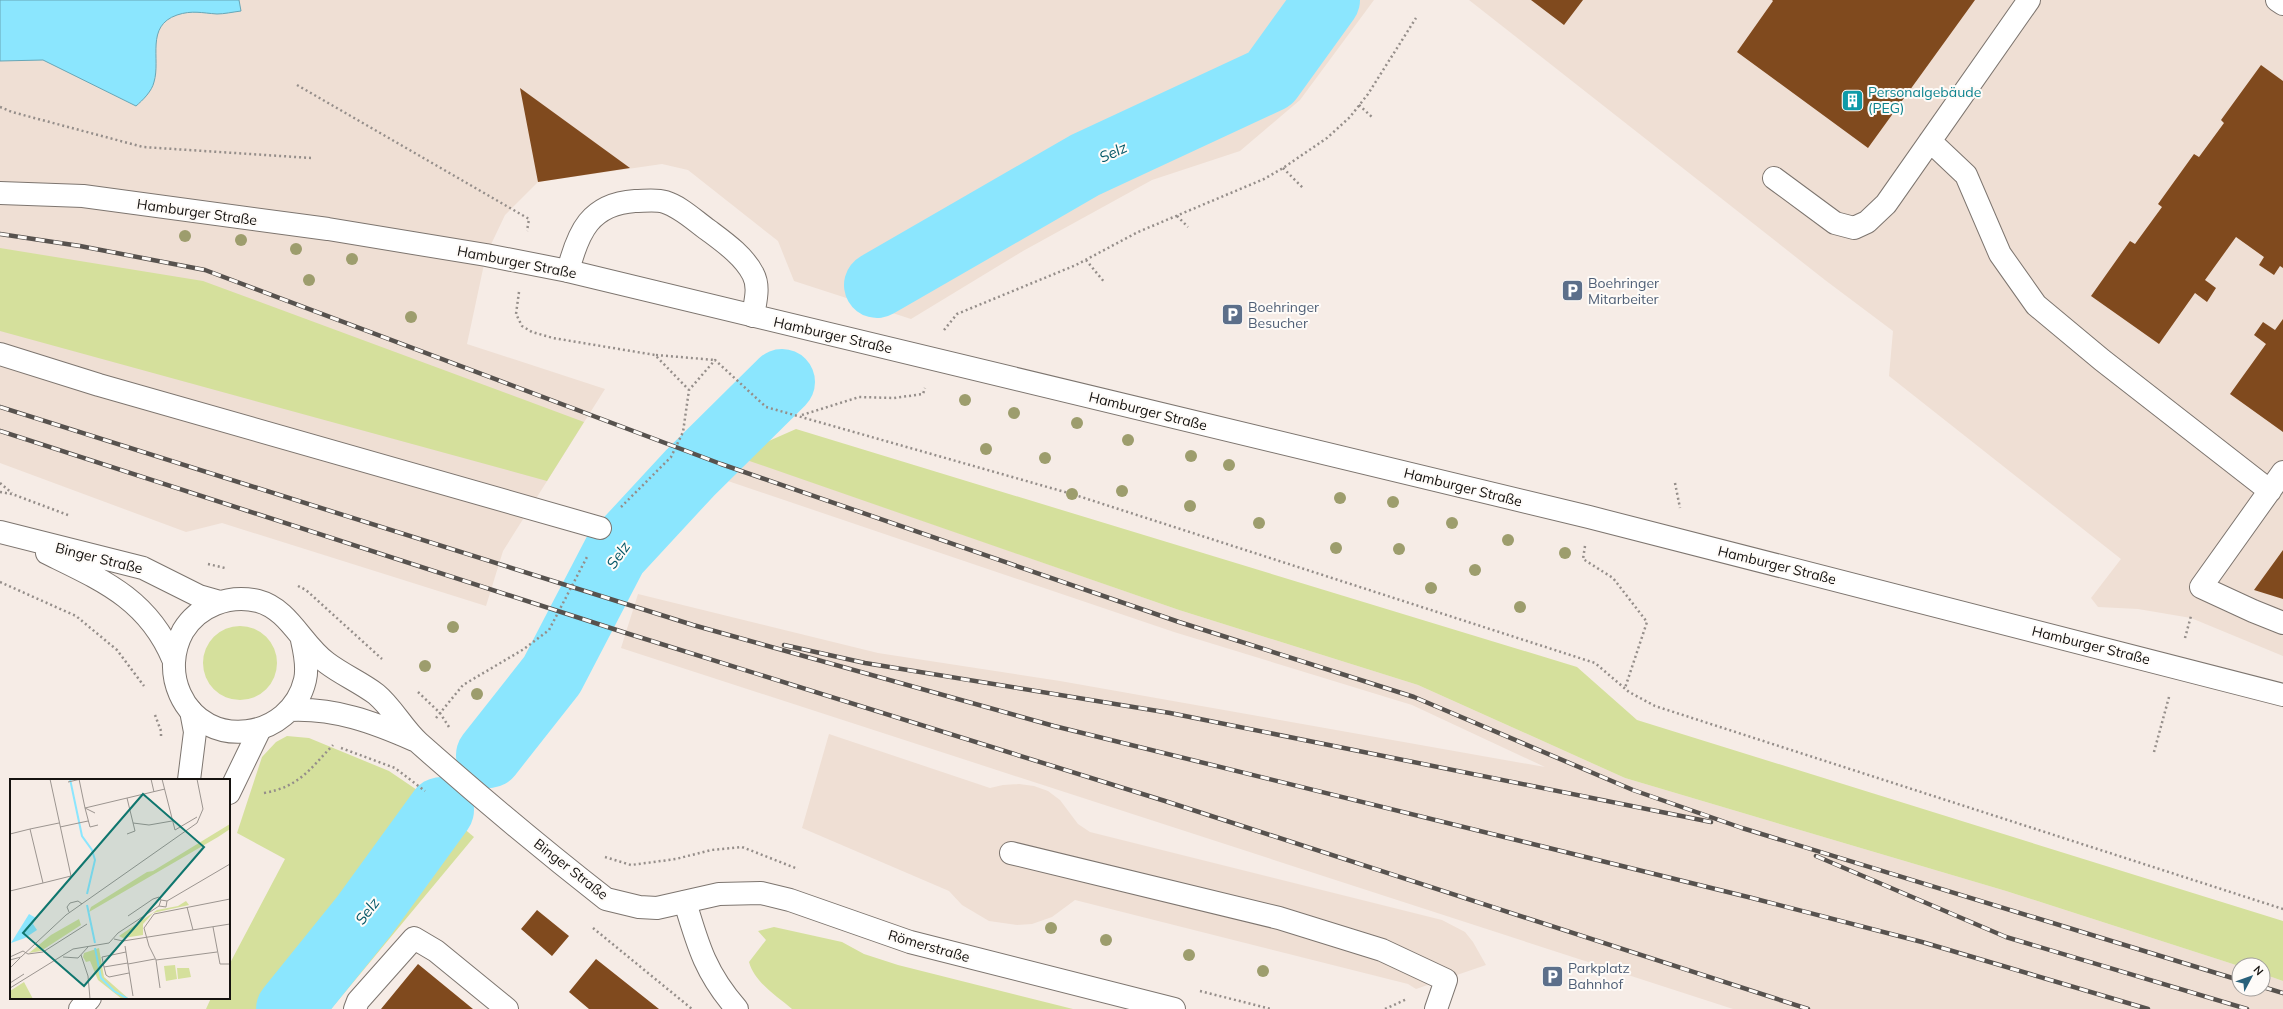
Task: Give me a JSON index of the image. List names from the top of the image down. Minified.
{"streets":{"street":["Hamburger Straße","Binger Straße","Römerstraße"]},"crossings":[["Binger Straße","Römerstraße"]],"water":["Selz"],"places":{"building":["Personalgebäude (PEG)"],"parking":["Boehringer Mitarbeiter","Boehringer Besucher","Parkplatz Bahnhof"]},"north":"top right"}
